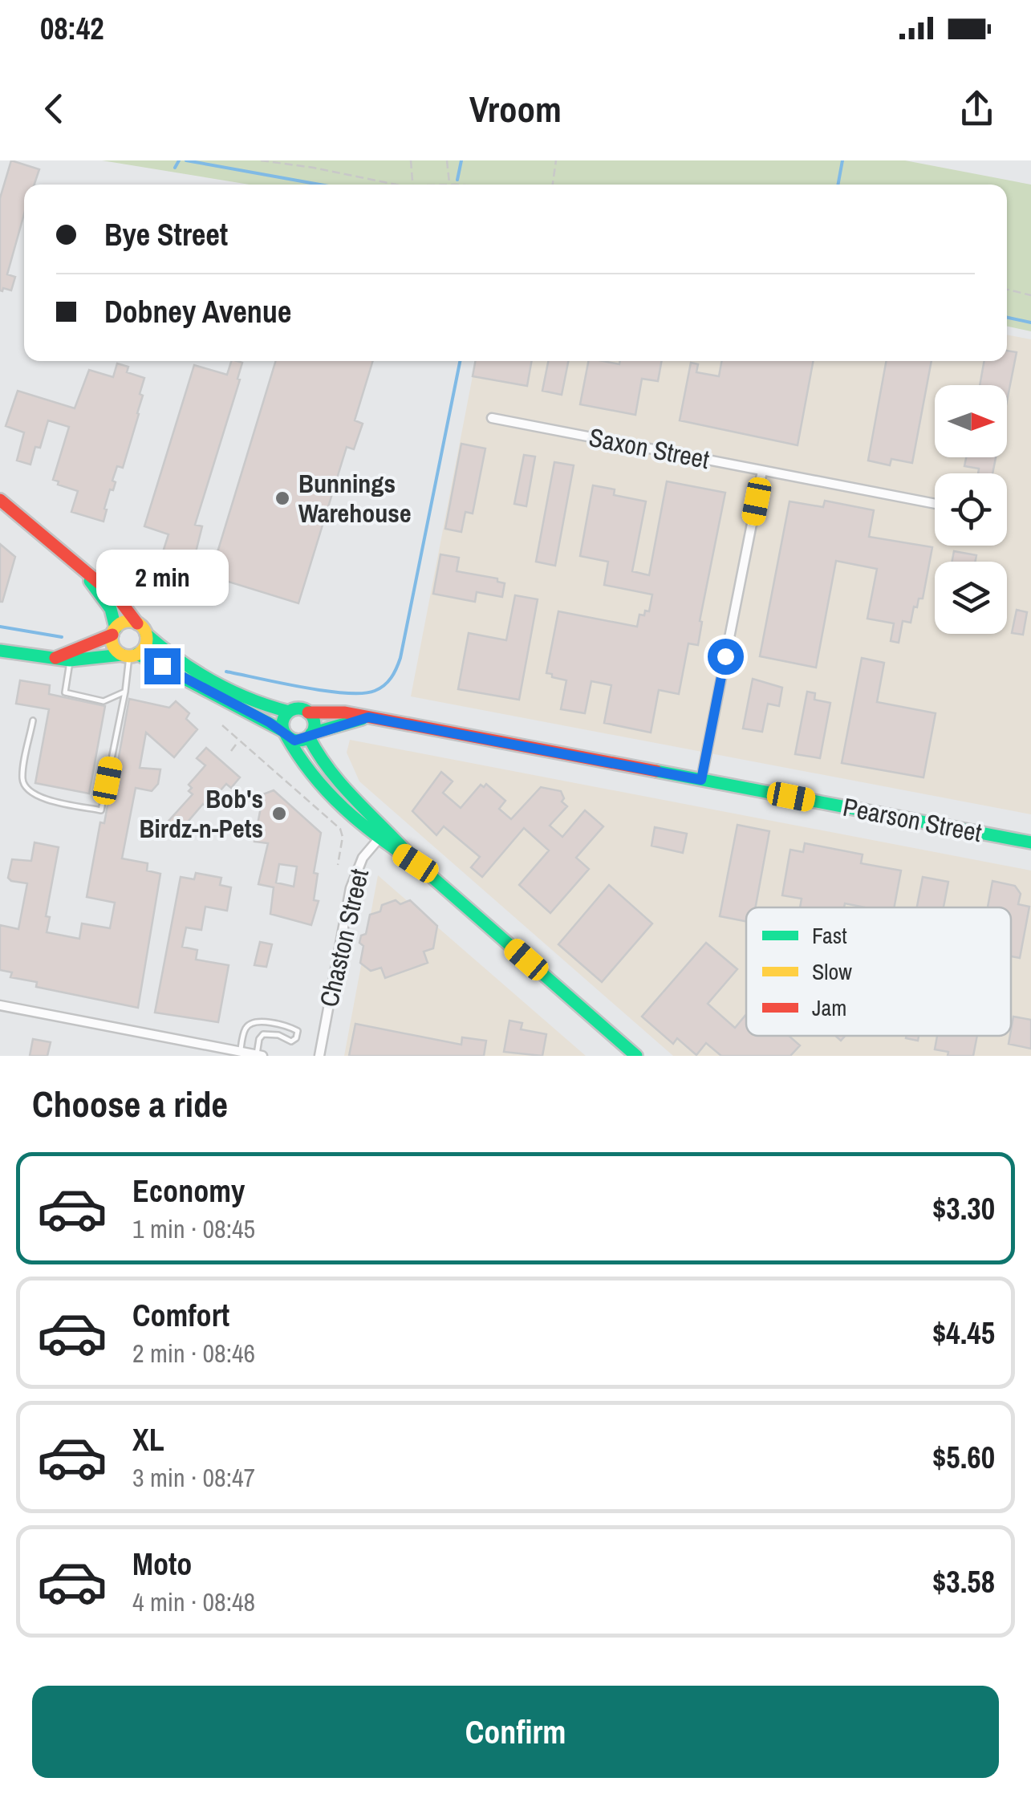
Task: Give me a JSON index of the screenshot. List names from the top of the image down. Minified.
{"streets":{"main road":["Pearson Street"],"street":["Saxon Street","Chaston Street"]},"places":["Bunnings Warehouse","Bob's Birdz-n-Pets"],"legend":["Fast","Slow","Jam"],"north":"right","page":{"status":"08:42","header":"Vroom","banner":["Bye Street","Dobney Avenue"],"bubble":"2 min","heading":"Choose a ride","list":[{"name":"Economy","note":"1 min · 08:45","value":"$3.30"},{"name":"Comfort","note":"2 min · 08:46","value":"$4.45"},{"name":"XL","note":"3 min · 08:47","value":"$5.60"},{"name":"Moto","note":"4 min · 08:48","value":"$3.58"}],"buttons":"Confirm"}}
